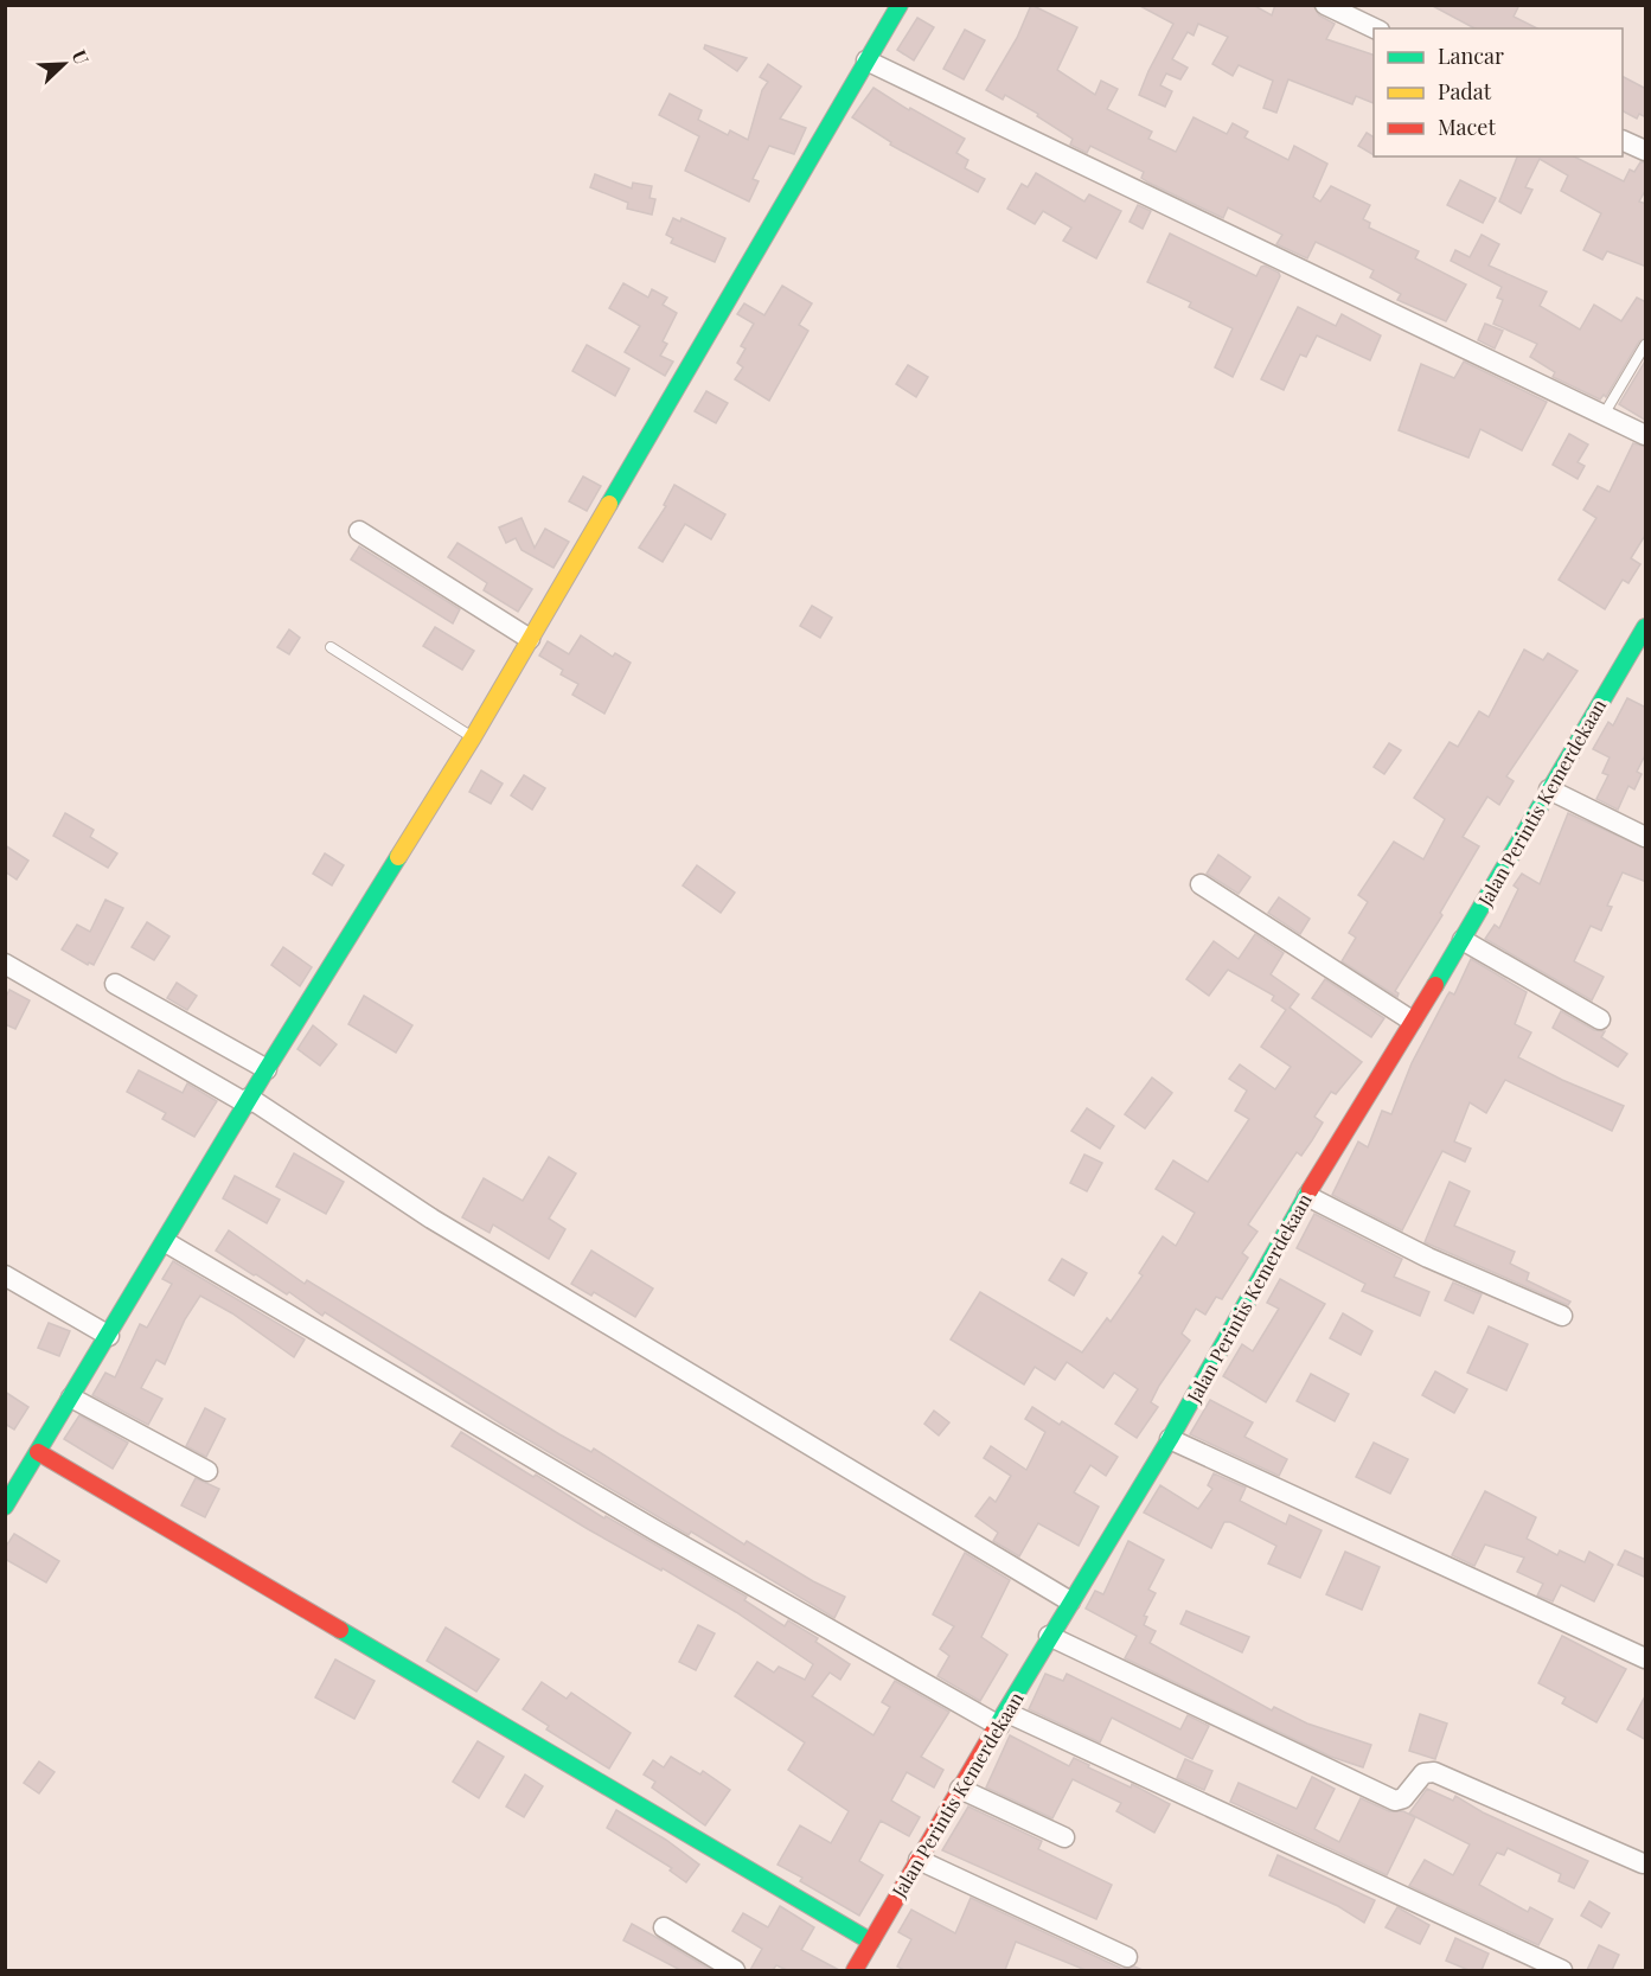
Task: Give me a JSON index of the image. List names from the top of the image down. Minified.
{"streets":{"street":["Jalan Perintis Kemerdekaan"]},"legend":["Lancar","Padat","Macet"],"north":"top right"}
